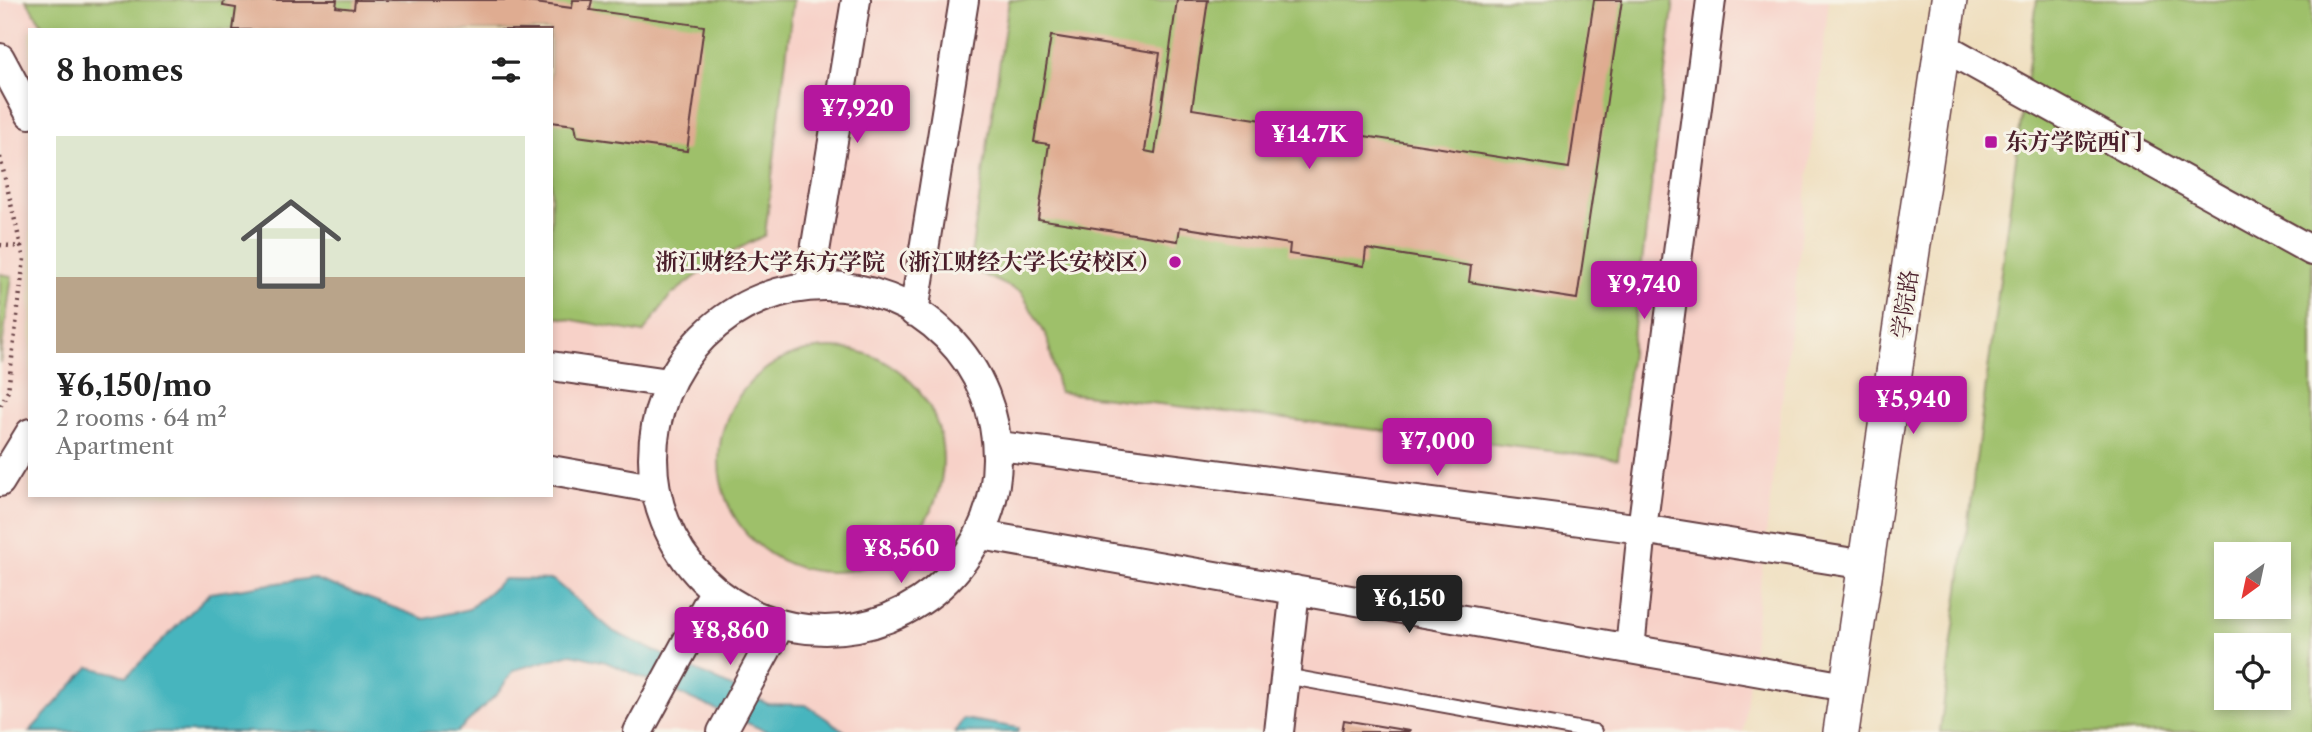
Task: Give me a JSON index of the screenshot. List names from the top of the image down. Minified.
{"streets":{"street":["学院路"]},"places":{"transit":["东方学院西门"],"other":["浙江财经大学东方学院（浙江财经大学长安校区）"]},"north":"bottom left","page":{"heading":"8 homes","price":["¥7,920","¥14.7K","¥9,740","¥5,940","¥7,000","¥8,560","¥6,150","¥8,860"],"list":[{"name":"¥6,150/mo","note":"2 rooms · 64 m² · Apartment"}]}}
